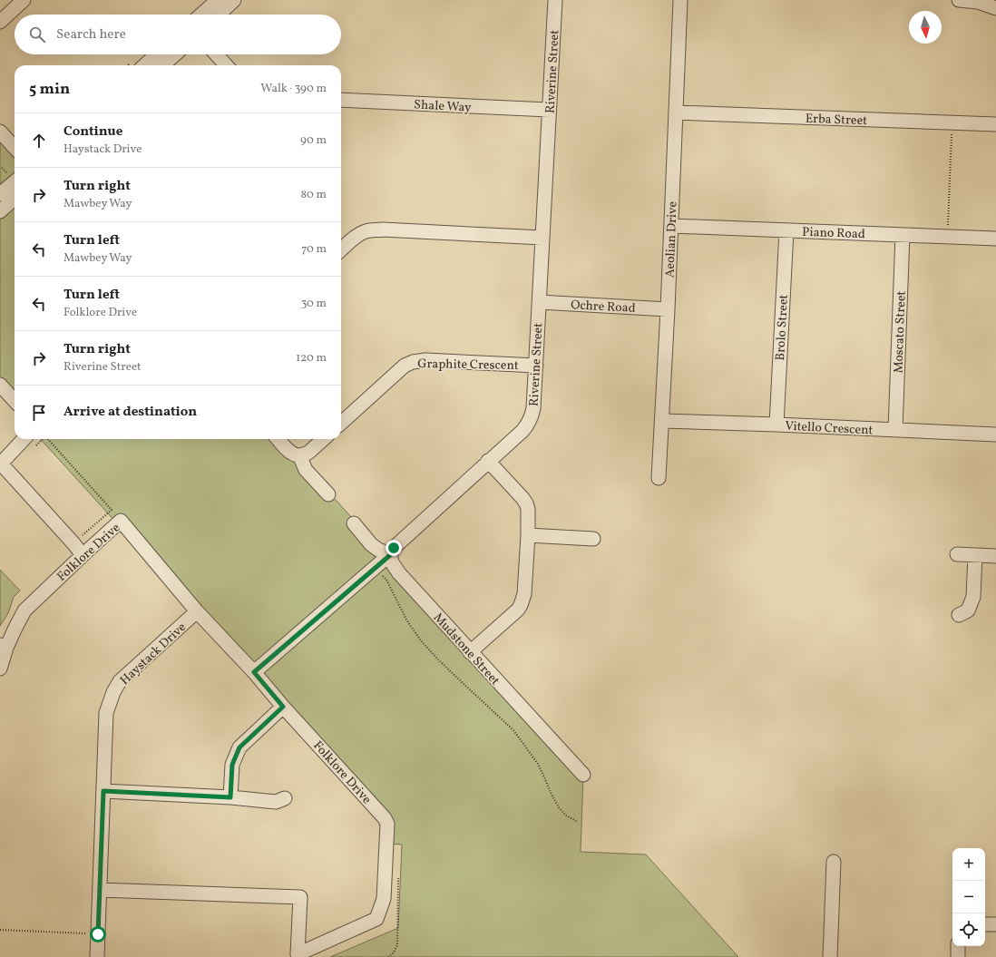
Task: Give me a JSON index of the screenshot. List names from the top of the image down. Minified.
{"streets":{"street":["Riverine Street","Shale Way","Erba Street","Piano Road","Aeolian Drive","Ochre Road","Brolo Street","Moscato Street","Graphite Crescent","Vitello Crescent","Folklore Drive","Mudstone Street","Haystack Drive"]},"crossings":[["Riverine Street","Shale Way"],["Riverine Street","Ochre Road"],["Riverine Street","Graphite Crescent"],["Riverine Street","Folklore Drive"],["Riverine Street","Mudstone Street"],["Erba Street","Aeolian Drive"],["Piano Road","Aeolian Drive"],["Piano Road","Brolo Street"],["Piano Road","Moscato Street"],["Aeolian Drive","Ochre Road"],["Aeolian Drive","Vitello Crescent"],["Brolo Street","Vitello Crescent"],["Moscato Street","Vitello Crescent"],["Folklore Drive","Haystack Drive"]],"north":"bottom","page":{"search":"Search here","heading":["5 min","Walk · 390 m"],"list":[["Continue","Haystack Drive","90 m"],["Turn right","Mawbey Way","80 m"],["Turn left","Mawbey Way","70 m"],["Turn left","Folklore Drive","30 m"],["Turn right","Riverine Street","120 m"],"Arrive at destination"],"map_buttons":["+","−"]}}
